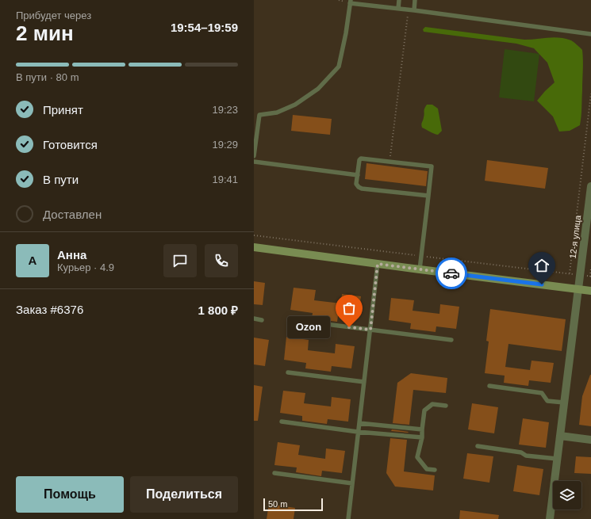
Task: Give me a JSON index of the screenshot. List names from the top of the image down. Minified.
{"streets":{"street":["12-я улица"]},"places":["Ozon"],"scale_bar":"50 m","page":{"heading":["2 мин","Прибудет через","19:54–19:59"],"panel":["Анна","Курьер · 4.9","Заказ #6376","1 800 ₽"],"bar":"В пути · 80 m","list":[["Принят","19:23"],["Готовится","19:29"],["В пути","19:41"],"Доставлен"],"round":"А","bubble":"Ozon","buttons":["Помощь","Поделиться"],"scale":"50 m"}}
